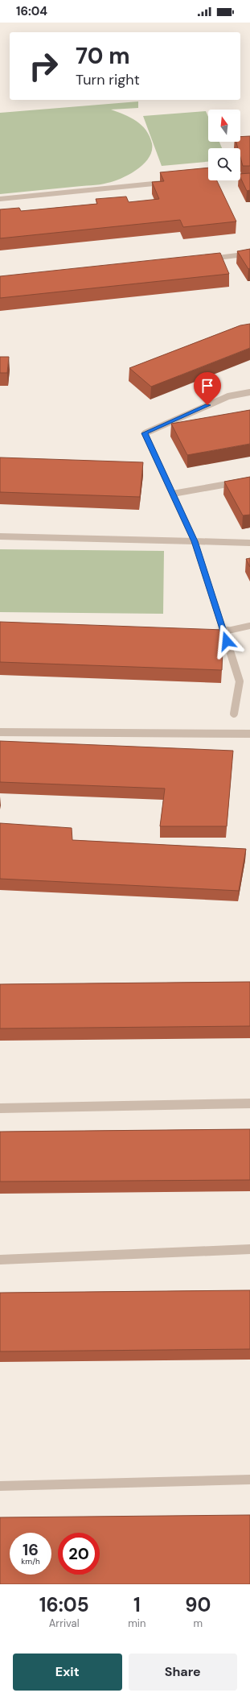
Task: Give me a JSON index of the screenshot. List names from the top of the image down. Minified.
{"north":"top","page":{"status":"16:04","turn":["70 m","Turn right"],"speed":"16 km/h","limit":"20","eta":["16:05","Arrival","1","min","90","m"],"buttons":["Exit","Share"]}}
